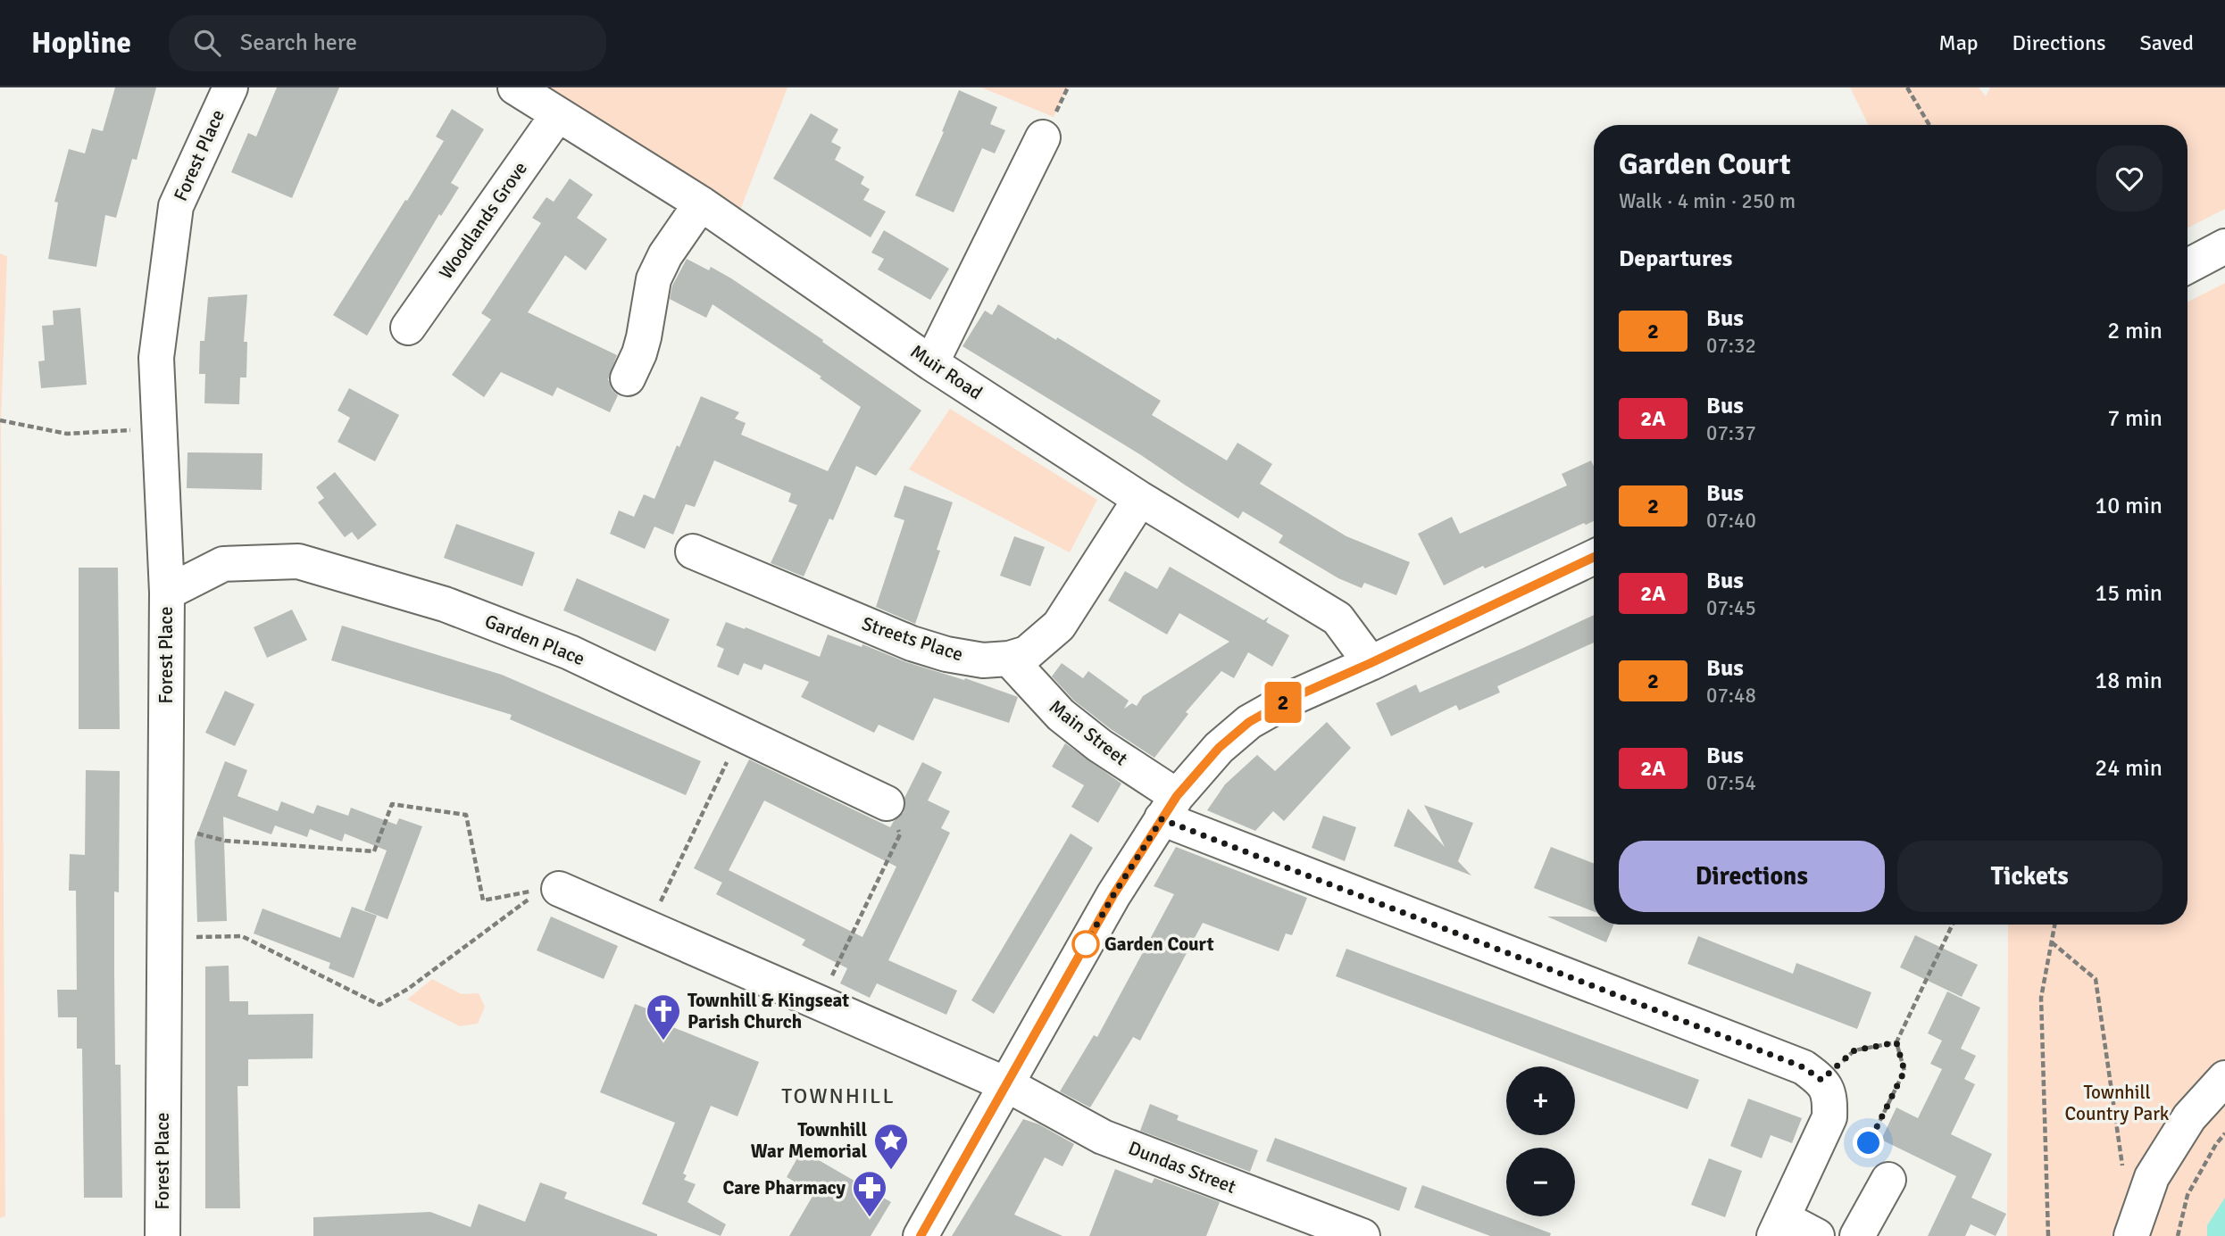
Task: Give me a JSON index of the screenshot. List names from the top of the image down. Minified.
{"streets":{"street":["Forest Place","Woodlands Grove","Muir Road","Streets Place","Garden Place","Main Street","Dundas Street"]},"crossings":[["Forest Place","Garden Place"],["Woodlands Grove","Muir Road"],["Muir Road","Streets Place"],["Streets Place","Main Street"]],"districts":["TOWNHILL"],"parks":["Townhill Country Park"],"places":{"other":["Garden Court"],"church":["Townhill & Kingseat Parish Church"],"place":["Townhill War Memorial"],"pharmacy":["Care Pharmacy"]},"lines":["bus line 2"],"page":{"header":"Hopline","search":"Search here","nav":["Map","Directions","Saved"],"on_map":"2","heading":[["Garden Court","Walk · 4 min · 250 m"],"Departures"],"list":[{"mark":"2","name":"Bus","note":"07:32","value":"2 min"},{"mark":"2A","name":"Bus","note":"07:37","value":"7 min"},{"mark":"2","name":"Bus","note":"07:40","value":"10 min"},{"mark":"2A","name":"Bus","note":"07:45","value":"15 min"},{"mark":"2","name":"Bus","note":"07:48","value":"18 min"},{"mark":"2A","name":"Bus","note":"07:54","value":"24 min"}],"buttons":["Directions","Tickets"],"map_buttons":["+","−"]}}
